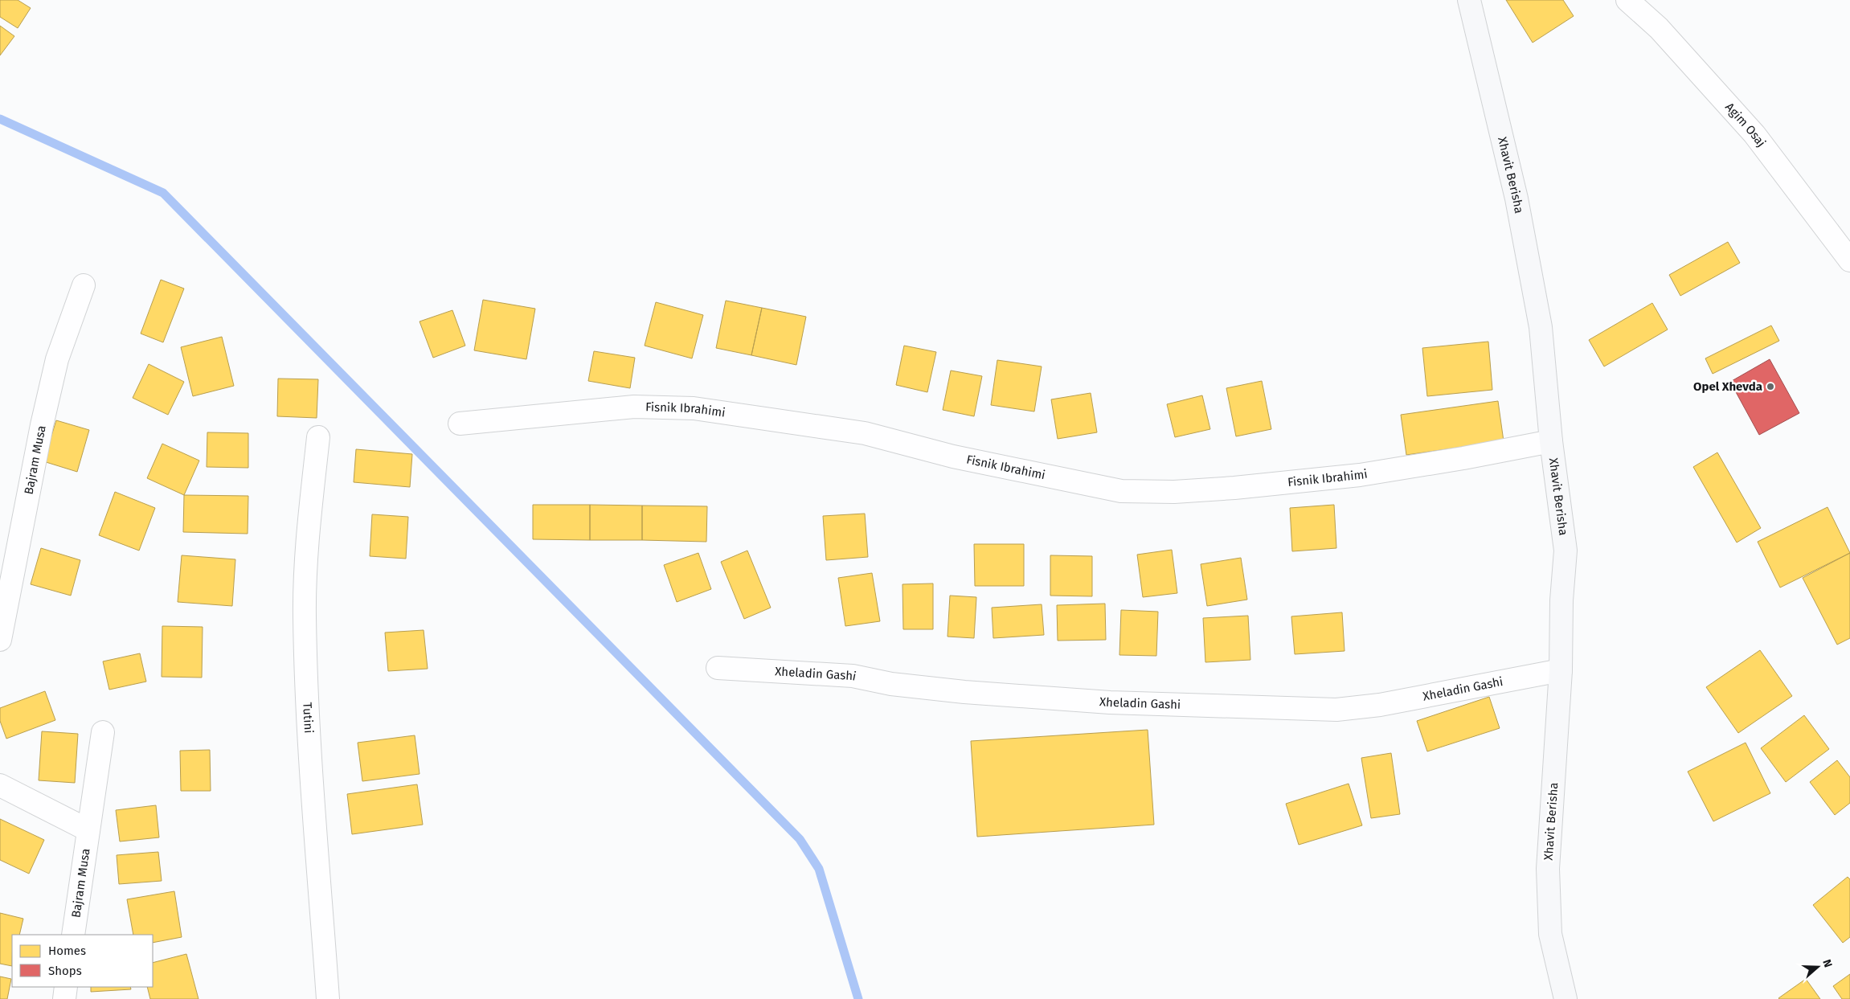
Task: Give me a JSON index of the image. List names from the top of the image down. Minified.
{"streets":{"street":["Agim Osaj","Xhavit Berisha","Fisnik Ibrahimi","Bajram Musa","Xheladin Gashi","Tutini"]},"crossings":[["Xhavit Berisha","Fisnik Ibrahimi"],["Xhavit Berisha","Xheladin Gashi"]],"places":["Opel Xhevda"],"legend":["Homes","Shops"],"north":"right"}
